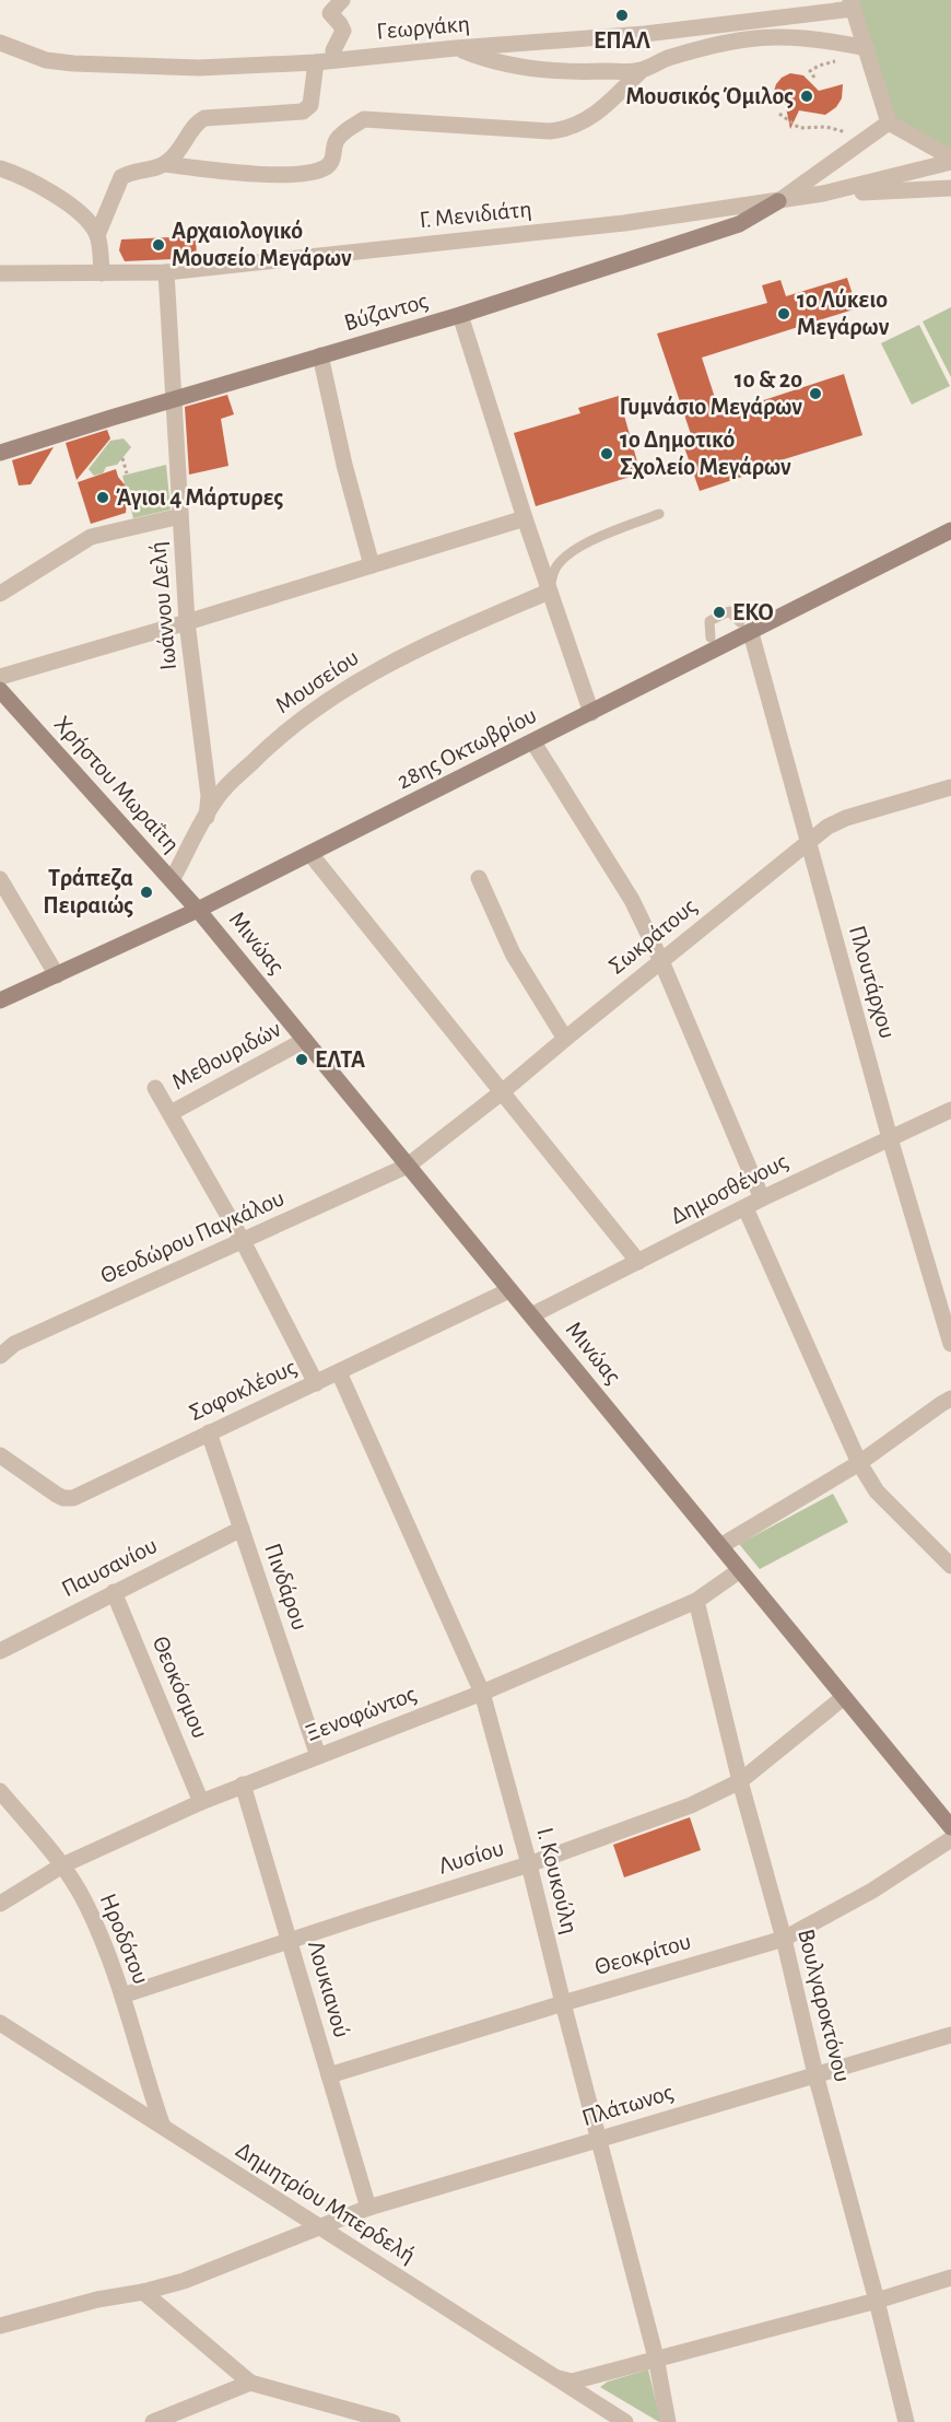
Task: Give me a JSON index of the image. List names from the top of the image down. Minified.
{"streets":{"street":["Γεωργάκη","Γ. Μενιδιάτη","Βύζαντος","Ιωάννου Δελή","Μουσείου","28ης Οκτωβρίου","Χρήστου Μωραΐτη","Σωκράτους","Μινώας","Πλουτάρχου","Μεθουριδών","Δημοσθένους","Θεοδώρου Παγκάλου","Σοφοκλέους","Παυσανίου","Πινδάρου","Θεοκόσμου","Ξενοφώντος","Λυσίου","Ι. Κουκούλη","Ηροδότου","Θεοκρίτου","Λουκιανού","Βουλγαροκτόνου","Πλάτωνος","Δημητρίου Μπερδελή"]},"crossings":[["Γ. Μενιδιάτη","Βύζαντος"],["Γ. Μενιδιάτη","Ιωάννου Δελή"],["Βύζαντος","Ιωάννου Δελή"],["Ιωάννου Δελή","Μουσείου"],["Μουσείου","Χρήστου Μωραΐτη"],["28ης Οκτωβρίου","Χρήστου Μωραΐτη"],["28ης Οκτωβρίου","Μινώας"],["28ης Οκτωβρίου","Πλουτάρχου"],["Χρήστου Μωραΐτη","Μινώας"],["Σωκράτους","Μινώας"],["Σωκράτους","Πλουτάρχου"],["Σωκράτους","Θεοδώρου Παγκάλου"],["Μινώας","Μεθουριδών"],["Μινώας","Δημοσθένους"],["Μινώας","Θεοδώρου Παγκάλου"],["Μινώας","Σοφοκλέους"],["Μινώας","Ξενοφώντος"],["Μινώας","Λυσίου"],["Πλουτάρχου","Δημοσθένους"],["Σοφοκλέους","Πινδάρου"],["Σοφοκλέους","Ι. Κουκούλη"],["Παυσανίου","Πινδάρου"],["Παυσανίου","Θεοκόσμου"],["Πινδάρου","Ξενοφώντος"],["Θεοκόσμου","Ξενοφώντος"],["Ξενοφώντος","Ι. Κουκούλη"],["Ξενοφώντος","Ηροδότου"],["Ξενοφώντος","Λουκιανού"],["Ξενοφώντος","Βουλγαροκτόνου"],["Λυσίου","Ι. Κουκούλη"],["Λυσίου","Ηροδότου"],["Λυσίου","Λουκιανού"],["Λυσίου","Βουλγαροκτόνου"],["Ι. Κουκούλη","Θεοκρίτου"],["Ι. Κουκούλη","Πλάτωνος"],["Ηροδότου","Δημητρίου Μπερδελή"],["Θεοκρίτου","Λουκιανού"],["Θεοκρίτου","Βουλγαροκτόνου"],["Λουκιανού","Πλάτωνος"],["Βουλγαροκτόνου","Πλάτωνος"],["Πλάτωνος","Δημητρίου Μπερδελή"]],"places":["ΕΠΑΛ","Μουσικός Όμιλος","Αρχαιολογικό Μουσείο Μεγάρων","1ο Λύκειο Μεγάρων","1ο & 2ο Γυμνάσιο Μεγάρων","1ο Δημοτικό Σχολείο Μεγάρων","Άγιοι 4 Μάρτυρες","EKO","Τράπεζα Πειραιώς","ΕΛΤΑ"]}
